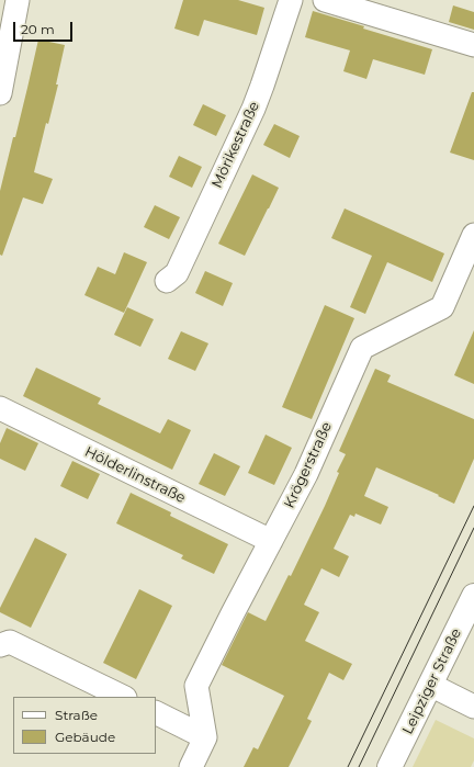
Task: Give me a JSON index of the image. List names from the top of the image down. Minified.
{"streets":{"street":["Mörikestraße","Krögerstraße","Hölderlinstraße","Leipziger Straße"]},"crossings":[["Krögerstraße","Hölderlinstraße"]],"legend":["Straße","Gebäude"],"scale_bar":"20 m"}
